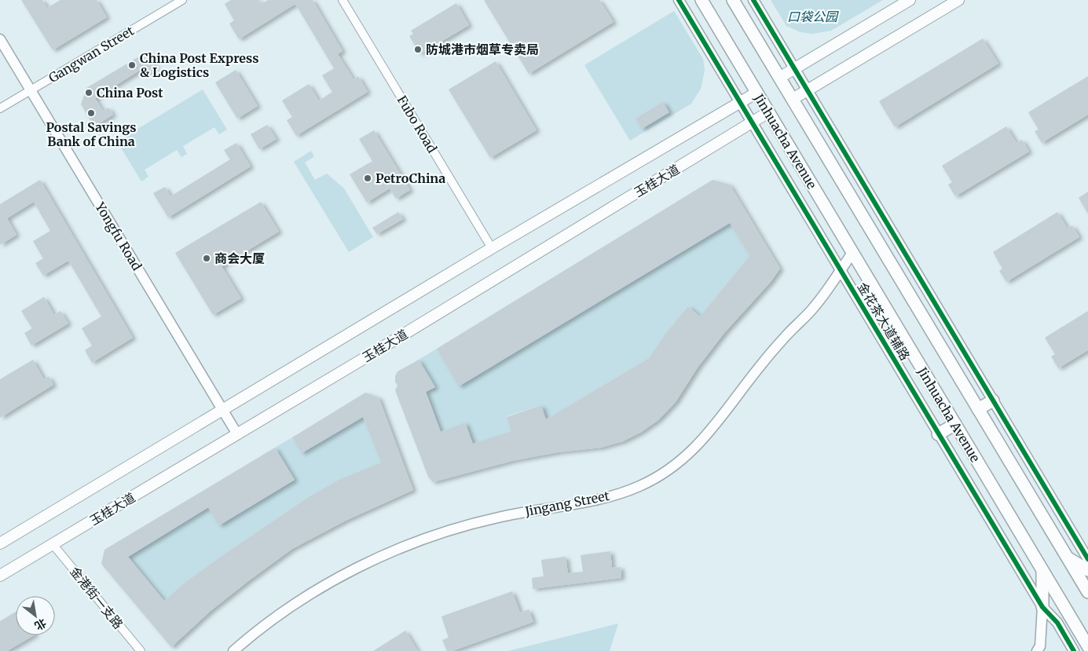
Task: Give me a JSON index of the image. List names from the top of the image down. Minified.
{"streets":{"main road":["Jinhuacha Avenue","玉桂大道"],"street":["Gangwan Street","Fubo Road","Yongfu Road","金花茶大道辅路","Jingang Street","金港街一支路"]},"crossings":[["Gangwan Street","Yongfu Road"],["Fubo Road","玉桂大道"],["Jinhuacha Avenue","玉桂大道"],["Jinhuacha Avenue","Jingang Street"],["玉桂大道","Yongfu Road"],["玉桂大道","金花茶大道辅路"],["玉桂大道","金港街一支路"],["金花茶大道辅路","Jingang Street"]],"parks":["口袋公园"],"places":["防城港市烟草专卖局","China Post Express & Logistics","China Post","Postal Savings Bank of China","PetroChina","商会大厦"],"north":"bottom right"}
